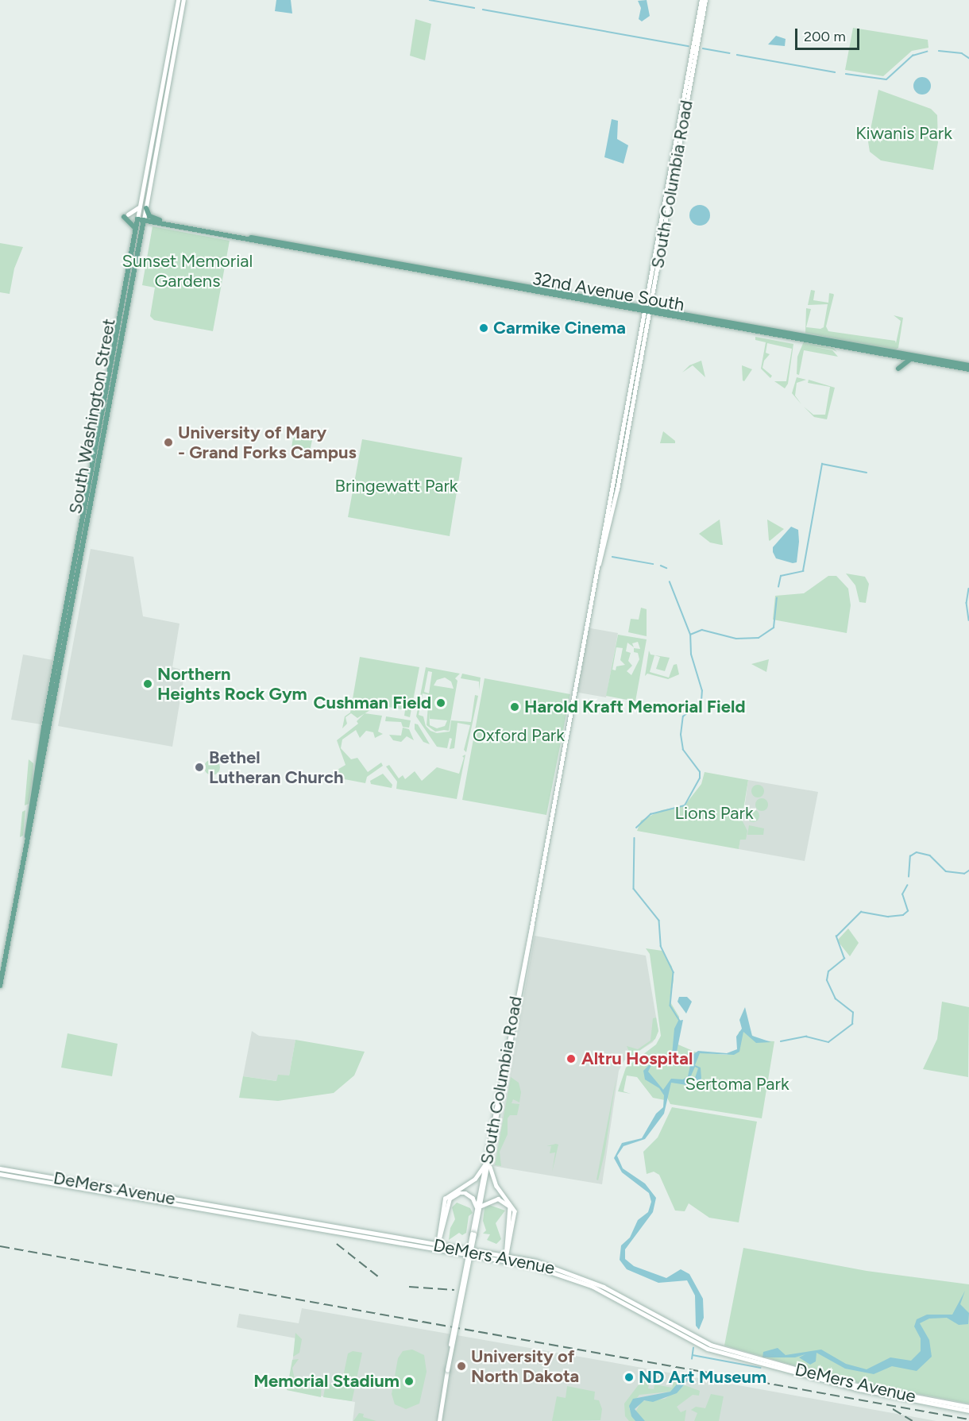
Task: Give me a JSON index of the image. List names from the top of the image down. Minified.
{"streets":{"main road":["South Columbia Road","32nd Avenue South","South Washington Street","DeMers Avenue"]},"crossings":[["South Columbia Road","32nd Avenue South"],["32nd Avenue South","South Washington Street"]],"parks":["Kiwanis Park","Sunset Memorial Gardens","Bringewatt Park","Oxford Park","Lions Park","Sertoma Park"],"places":["Carmike Cinema","University of Mary - Grand Forks Campus","Northern Heights Rock Gym","Cushman Field","Harold Kraft Memorial Field","Bethel Lutheran Church","Altru Hospital","University of North Dakota","ND Art Museum","Memorial Stadium"],"scale_bar":"200 m"}
